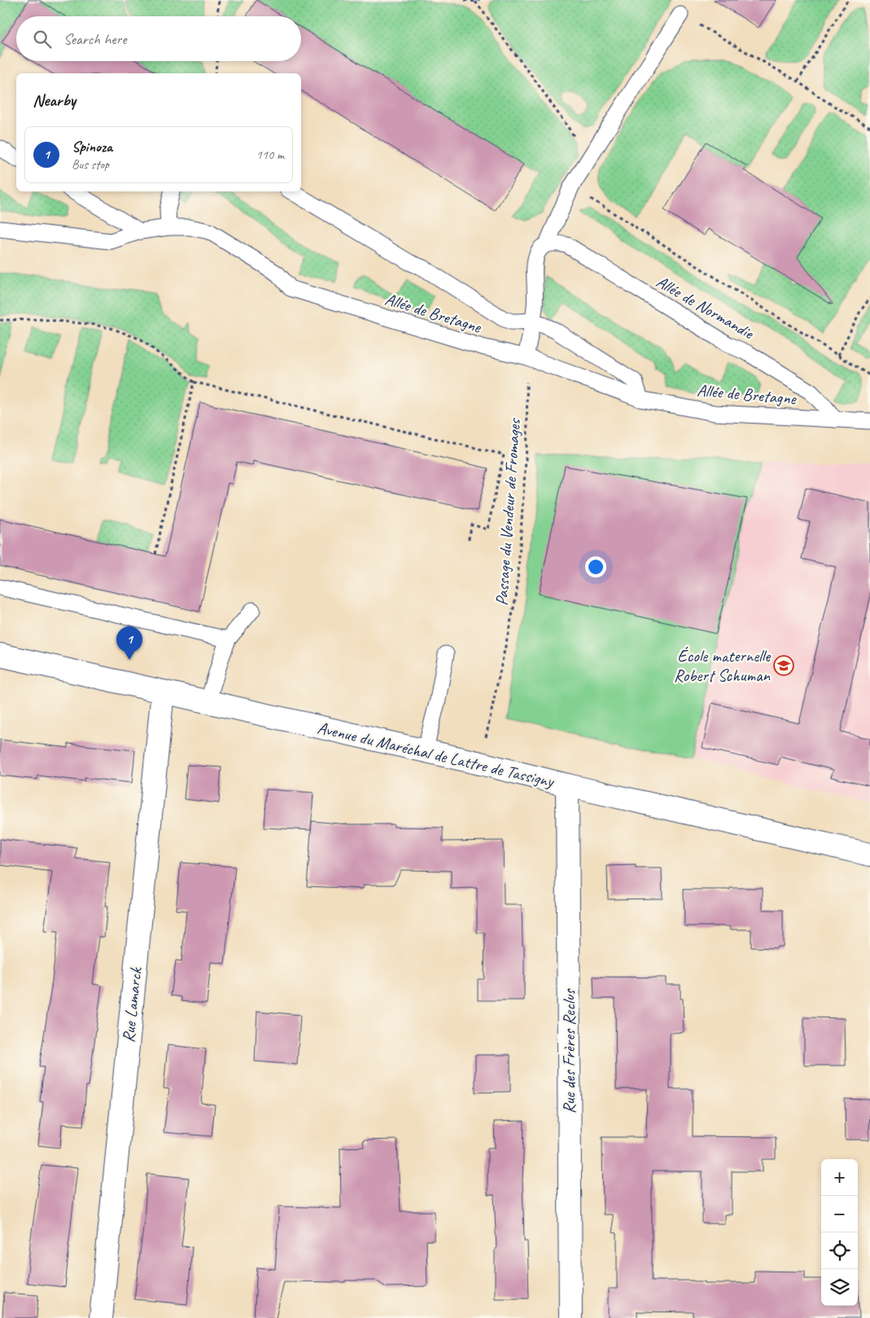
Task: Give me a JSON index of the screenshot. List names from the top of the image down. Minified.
{"streets":{"street":["Avenue du Maréchal de Lattre de Tassigny","Rue Lamarck","Rue des Frères Reclus"],"lane":["Allée de Normandie","Allée de Bretagne"],"path":["Passage du Vendeur de Fromages"]},"crossings":[["Allée de Normandie","Allée de Bretagne"],["Allée de Bretagne","Passage du Vendeur de Fromages"],["Passage du Vendeur de Fromages","Avenue du Maréchal de Lattre de Tassigny"],["Avenue du Maréchal de Lattre de Tassigny","Rue Lamarck"],["Avenue du Maréchal de Lattre de Tassigny","Rue des Frères Reclus"]],"places":{"school or university":["École maternelle Robert Schuman"]},"page":{"search":"Search here","heading":"Nearby","list":[{"mark":"1","name":"Spinoza","note":"Bus stop","value":"110 m"}],"pins":"1","map_buttons":["+","−"]}}
